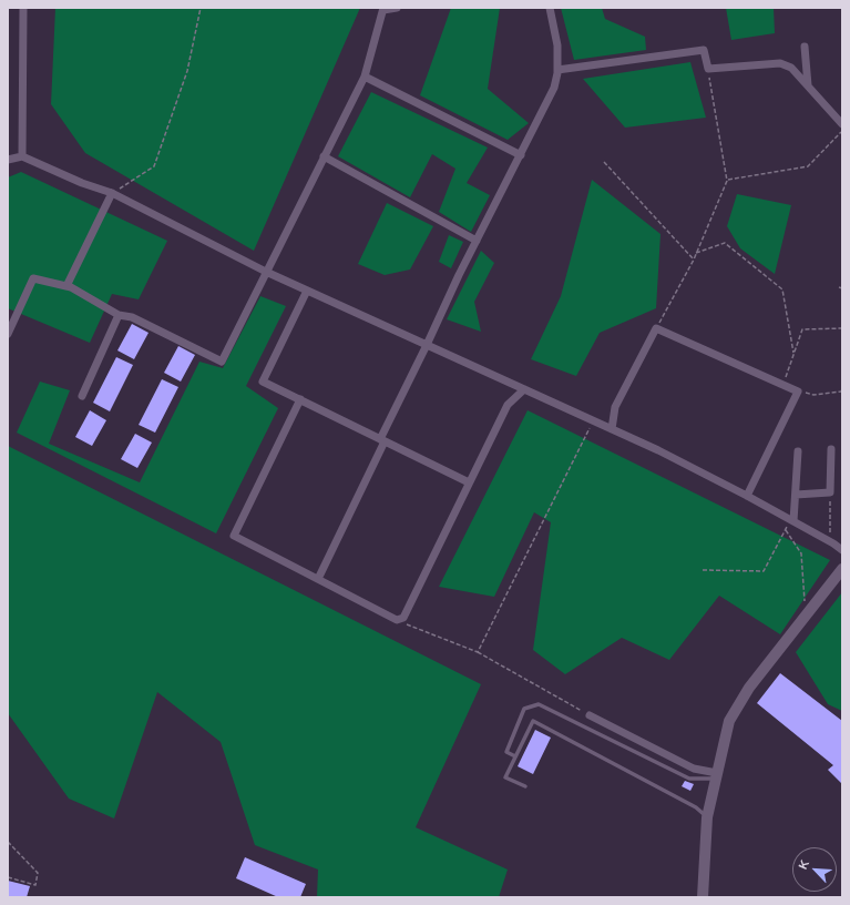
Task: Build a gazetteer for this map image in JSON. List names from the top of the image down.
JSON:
{
  "north": "top left"
}
